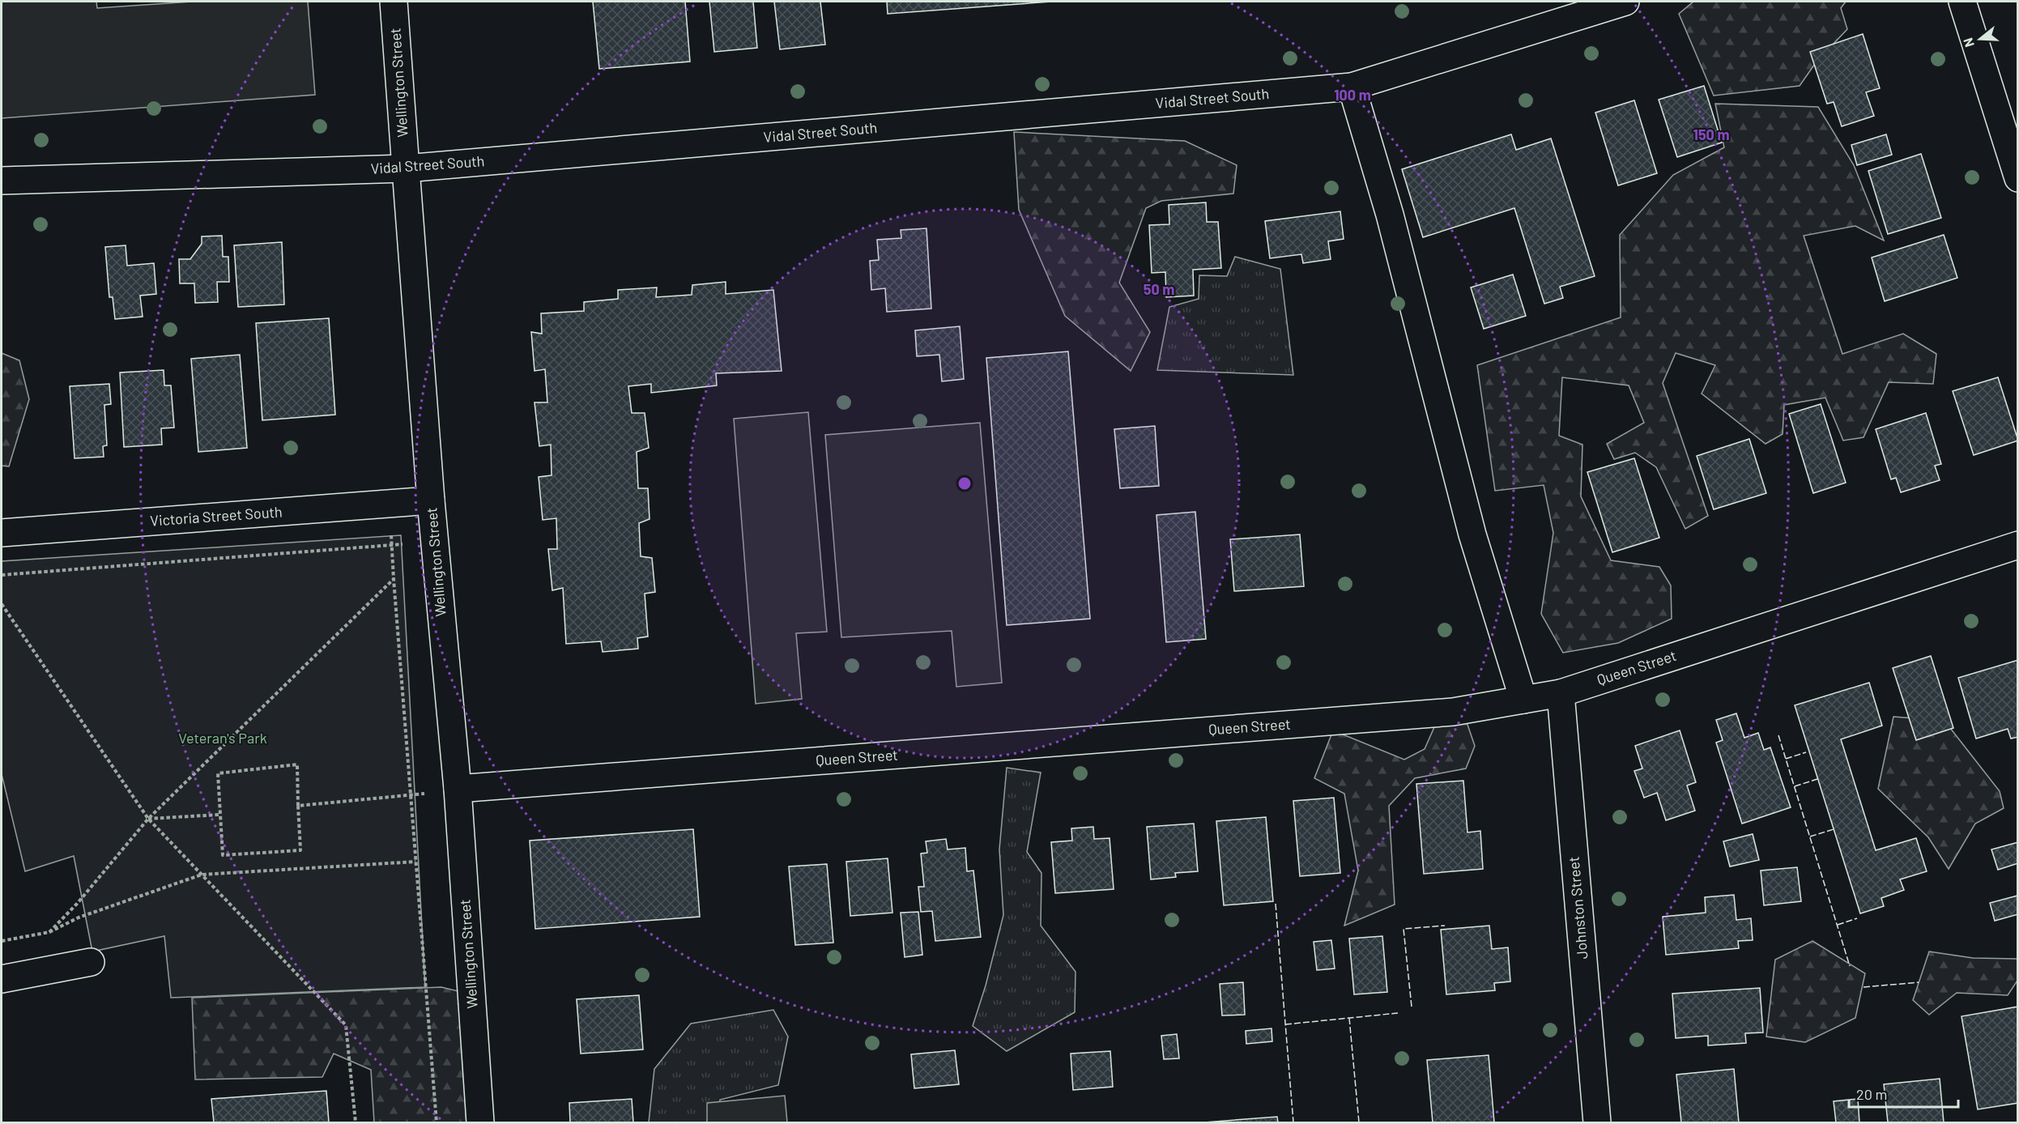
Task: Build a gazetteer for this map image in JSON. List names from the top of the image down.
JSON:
{
  "streets": {
    "street": [
      "Wellington Street",
      "Vidal Street South",
      "Victoria Street South",
      "Queen Street",
      "Johnston Street"
    ]
  },
  "crossings": [
    ["Wellington Street", "Vidal Street South"],
    ["Wellington Street", "Victoria Street South"],
    ["Wellington Street", "Queen Street"],
    ["Queen Street", "Johnston Street"]
  ],
  "parks": ["Veteran's Park"],
  "scale_bar": "20 m",
  "north": "left",
  "rings": ["100 m", "150 m", "50 m"]
}
